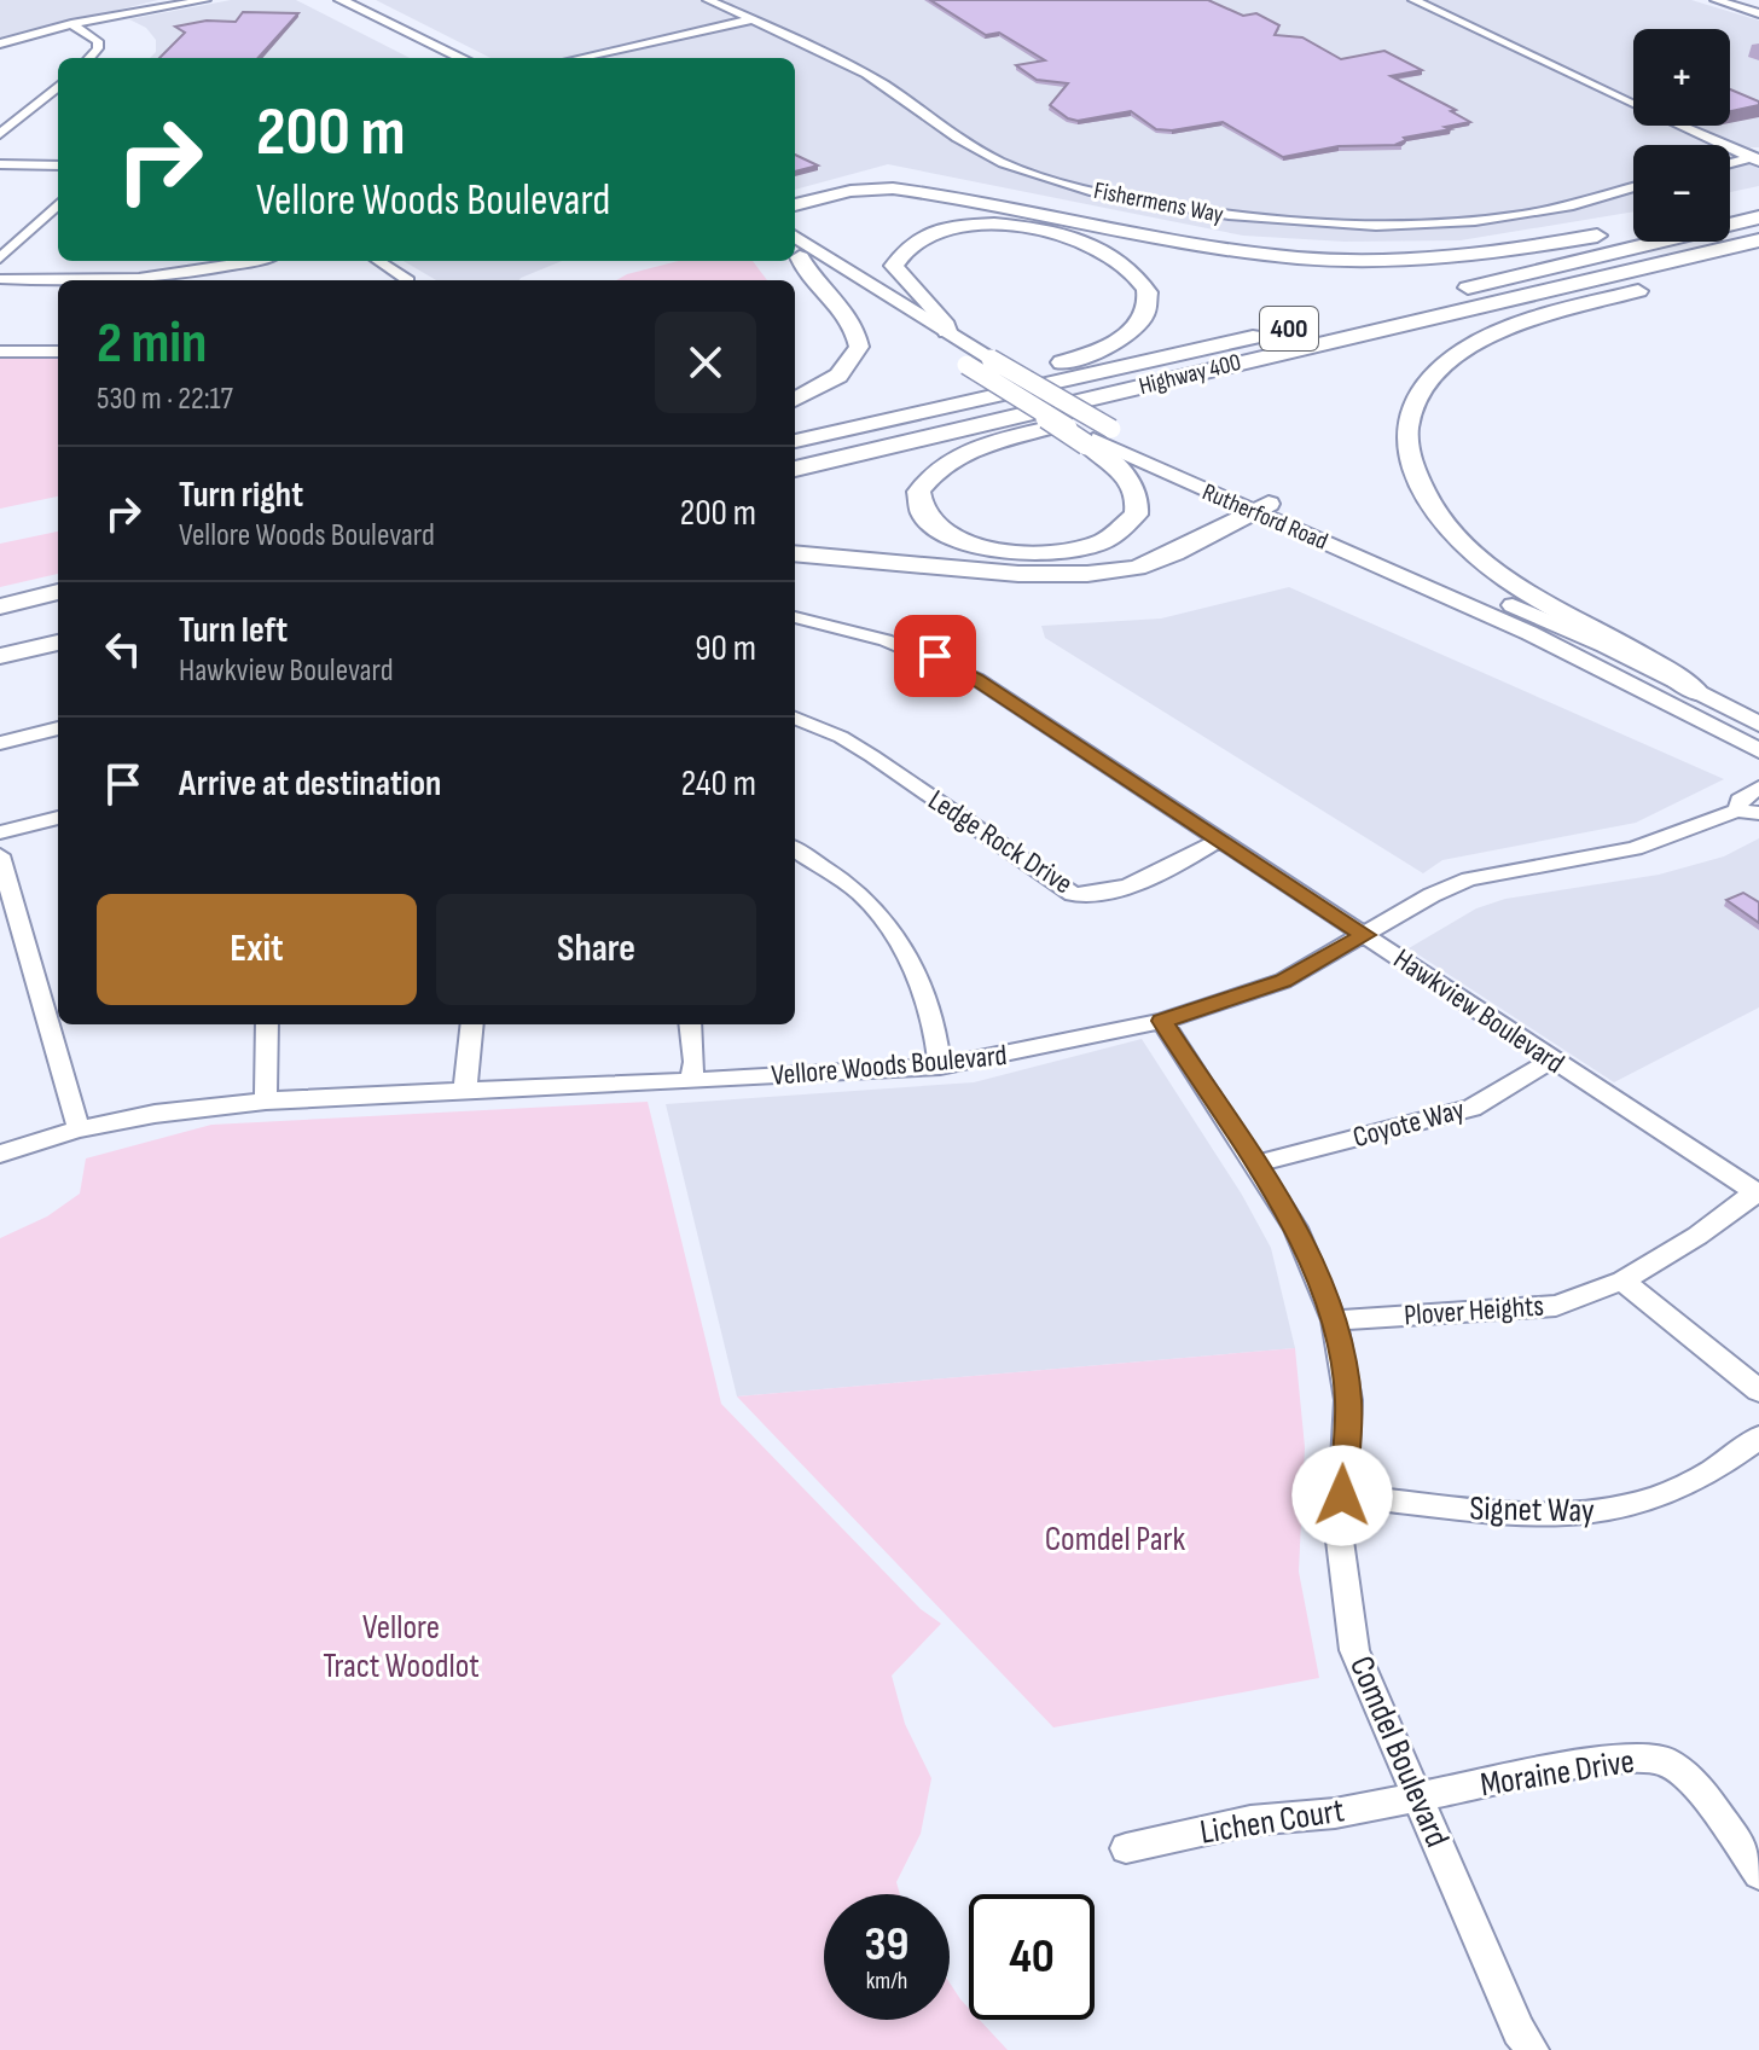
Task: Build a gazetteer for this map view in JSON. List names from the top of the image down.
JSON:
{
  "streets": {
    "highway": ["400", "Highway 400"],
    "main road": ["Rutherford Road"],
    "street": [
      "Fishermens Way",
      "Ledge Rock Drive",
      "Hawkview Boulevard",
      "Vellore Woods Boulevard",
      "Coyote Way",
      "Plover Heights",
      "Signet Way",
      "Comdel Boulevard",
      "Moraine Drive",
      "Lichen Court"
    ]
  },
  "crossings": [
    ["Ledge Rock Drive", "Hawkview Boulevard"],
    ["Hawkview Boulevard", "Vellore Woods Boulevard"],
    ["Hawkview Boulevard", "Coyote Way"],
    ["Hawkview Boulevard", "Plover Heights"],
    ["Vellore Woods Boulevard", "Comdel Boulevard"],
    ["Coyote Way", "Comdel Boulevard"],
    ["Plover Heights", "Comdel Boulevard"],
    ["Signet Way", "Comdel Boulevard"],
    ["Comdel Boulevard", "Moraine Drive"],
    ["Comdel Boulevard", "Lichen Court"],
    ["Moraine Drive", "Lichen Court"]
  ],
  "parks": ["Comdel Park", "Vellore Tract Woodlot"],
  "page": {
    "map_buttons": ["+", "−"],
    "turn": ["200 m", "Vellore Woods Boulevard"],
    "heading": ["2 min", "530 m · 22:17"],
    "list": [
      {
        "name": "Turn right",
        "note": "Vellore Woods Boulevard",
        "value": "200 m"
      },
      {
        "name": "Turn left",
        "note": "Hawkview Boulevard",
        "value": "90 m"
      },
      {
        "name": "Arrive at destination",
        "value": "240 m"
      }
    ],
    "buttons": ["Exit", "Share"],
    "speed": "39 km/h",
    "limit": "40"
  }
}
